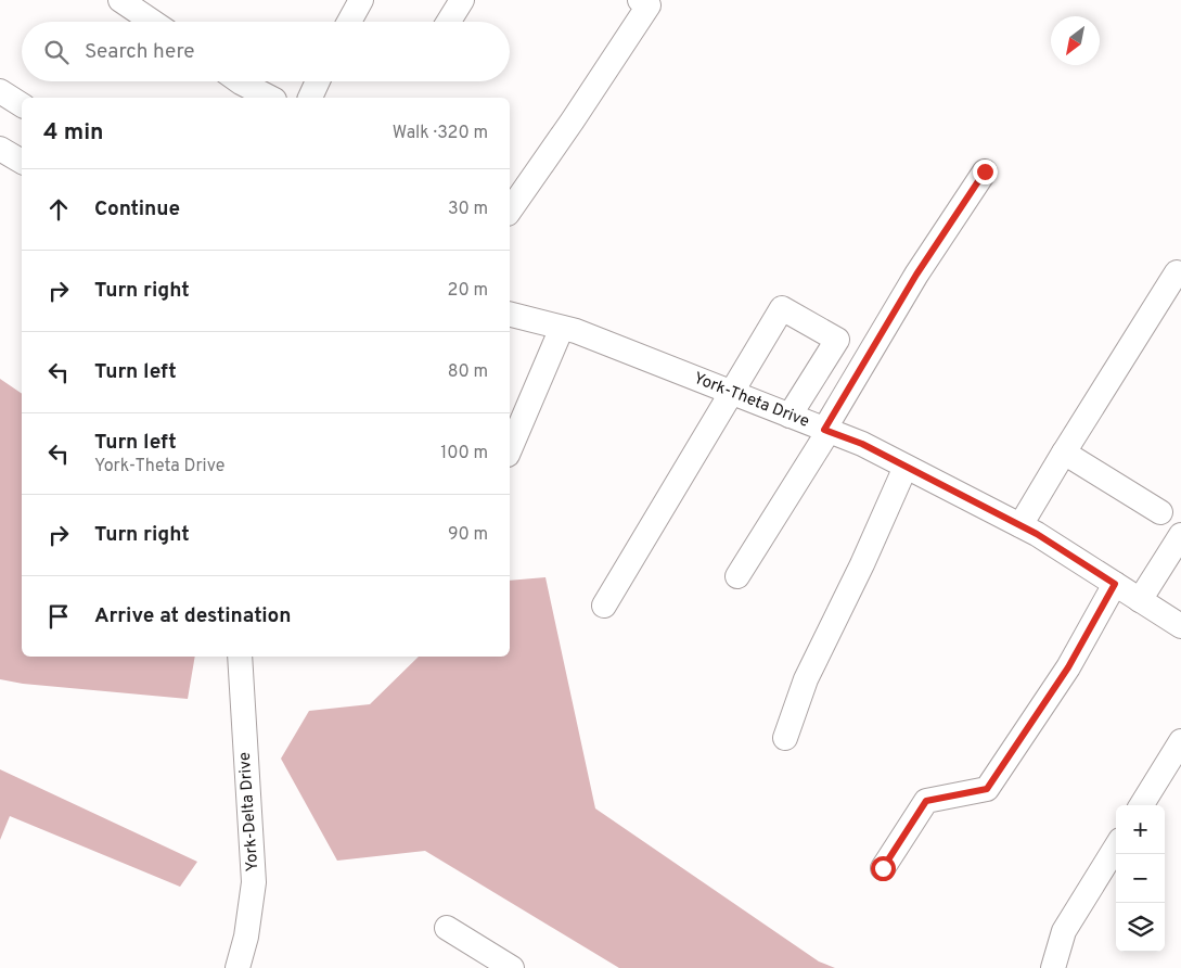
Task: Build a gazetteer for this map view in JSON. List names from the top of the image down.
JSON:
{
  "streets": {
    "street": ["York-Theta Drive", "York-Delta Drive"]
  },
  "north": "bottom left",
  "page": {
    "search": "Search here",
    "heading": ["4 min", "Walk · 320 m"],
    "list": [
      ["Continue", "30 m"],
      ["Turn right", "20 m"],
      ["Turn left", "80 m"],
      ["Turn left", "York-Theta Drive", "100 m"],
      ["Turn right", "90 m"],
      "Arrive at destination"
    ],
    "map_buttons": ["+", "−"]
  }
}
